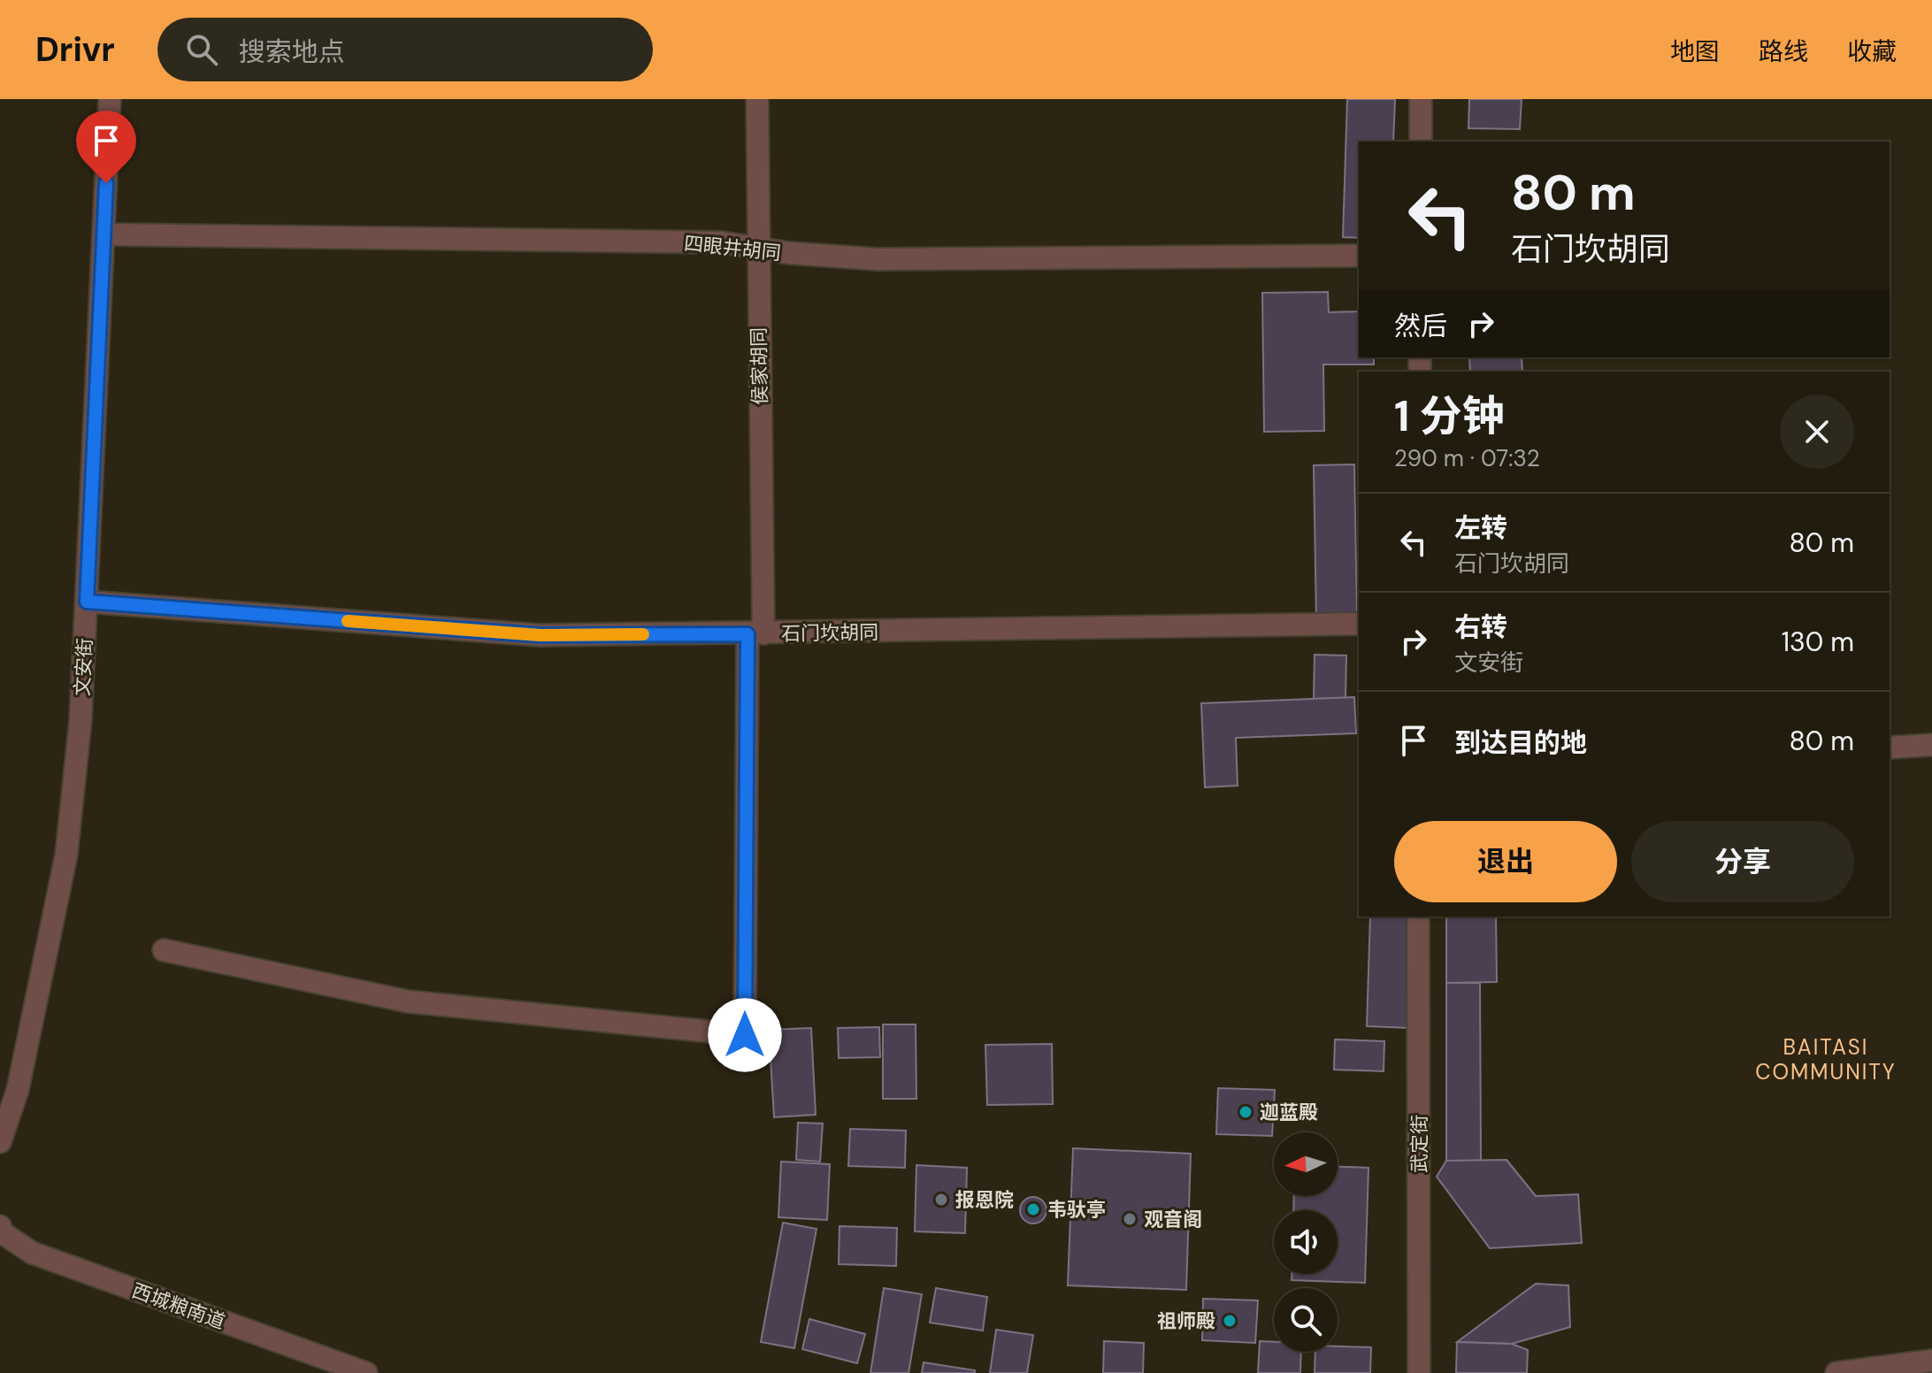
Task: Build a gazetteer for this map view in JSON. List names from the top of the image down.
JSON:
{
  "streets": {
    "street": [
      "四眼井胡同",
      "侯家胡同",
      "石门坎胡同",
      "文安街",
      "武定街",
      "西城粮南道"
    ]
  },
  "crossings": [
    ["四眼井胡同", "侯家胡同"],
    ["四眼井胡同", "文安街"],
    ["侯家胡同", "石门坎胡同"],
    ["石门坎胡同", "文安街"]
  ],
  "districts": ["BAITASI COMMUNITY"],
  "places": [
    "迦蓝殿",
    "报恩院",
    "韦驮亭",
    "观音阁",
    "祖师殿"
  ],
  "north": "left",
  "page": {
    "header": "Drivr",
    "search": "搜索地点",
    "nav": ["地图", "路线", "收藏"],
    "turn": ["80 m", "石门坎胡同"],
    "then": "然后",
    "heading": ["1 分钟", "290 m · 07:32"],
    "list": [
      {
        "name": "左转",
        "note": "石门坎胡同",
        "value": "80 m"
      },
      {
        "name": "右转",
        "note": "文安街",
        "value": "130 m"
      },
      {
        "name": "到达目的地",
        "value": "80 m"
      }
    ],
    "buttons": ["退出", "分享"]
  }
}
